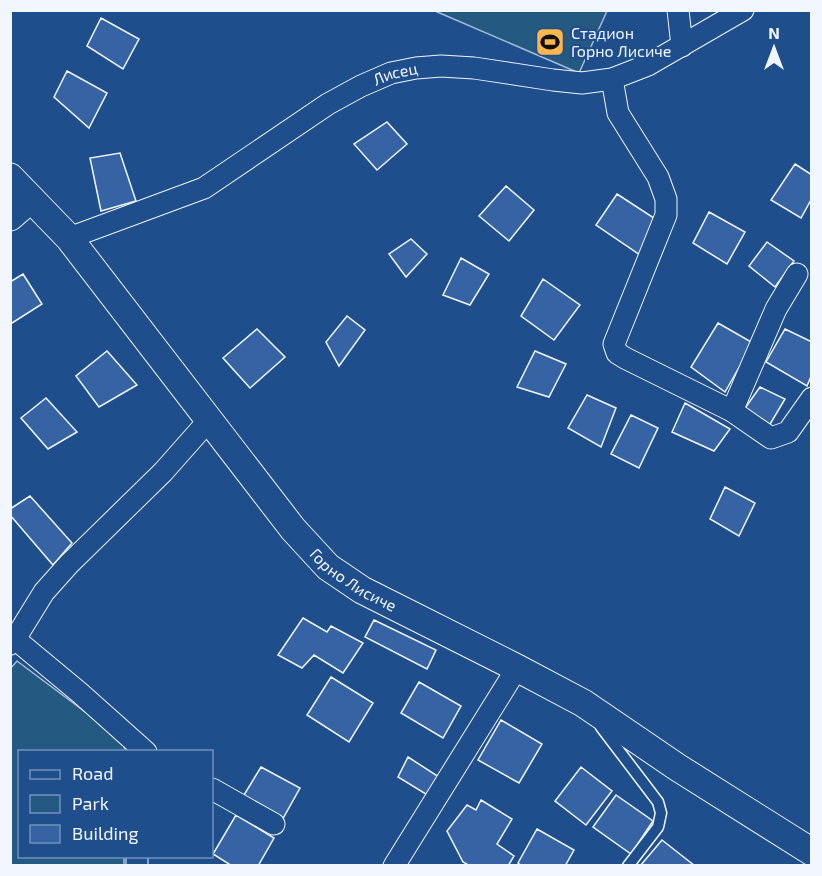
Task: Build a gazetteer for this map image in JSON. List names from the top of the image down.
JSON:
{
  "streets": {
    "street": ["Лисец", "Горно Лисиче"]
  },
  "crossings": [
    ["Лисец", "Горно Лисиче"]
  ],
  "places": {
    "sports": ["Стадион Горно Лисиче"]
  },
  "legend": ["Road", "Park", "Building"],
  "north": "top"
}
